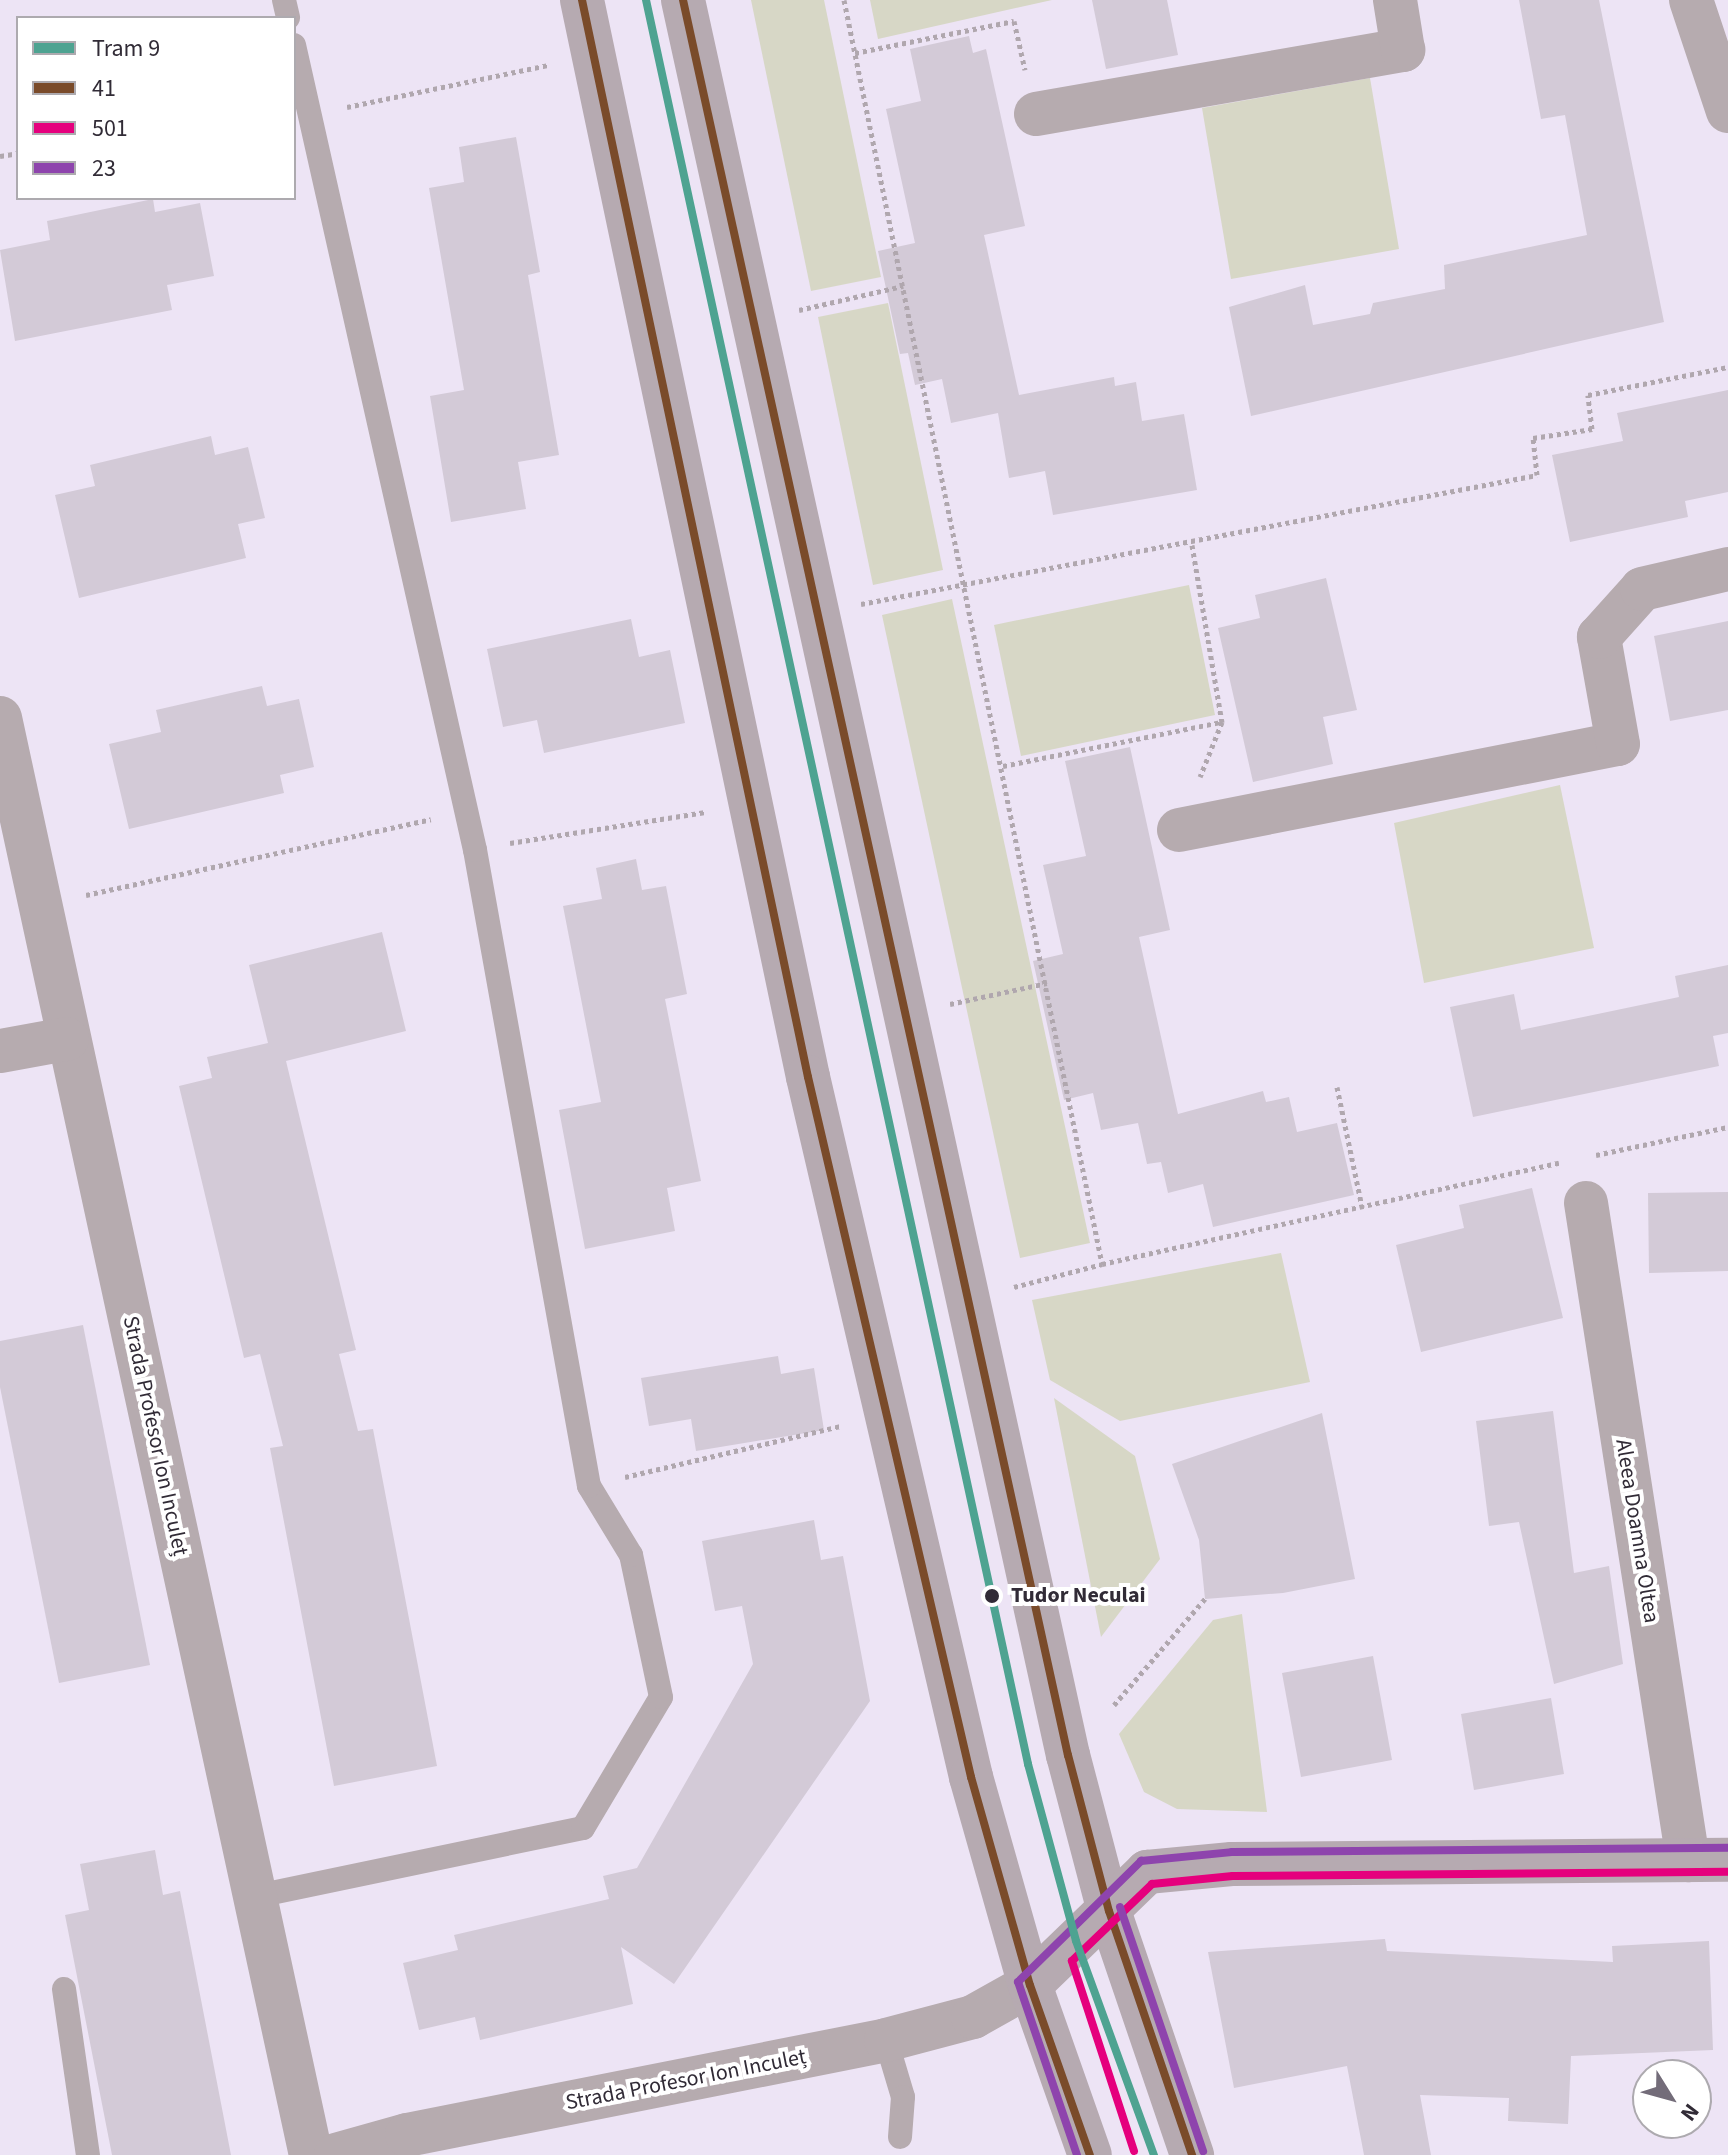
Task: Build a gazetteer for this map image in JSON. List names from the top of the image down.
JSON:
{
  "streets": {
    "street": ["Strada Profesor Ion Inculeț", "Aleea Doamna Oltea"]
  },
  "places": ["Tudor Neculai"],
  "lines": [
    "tram line 9",
    "transit line 41",
    "transit line 23",
    "transit line 501"
  ],
  "legend": [
    "Tram 9",
    "41",
    "501",
    "23"
  ],
  "north": "bottom right"
}
